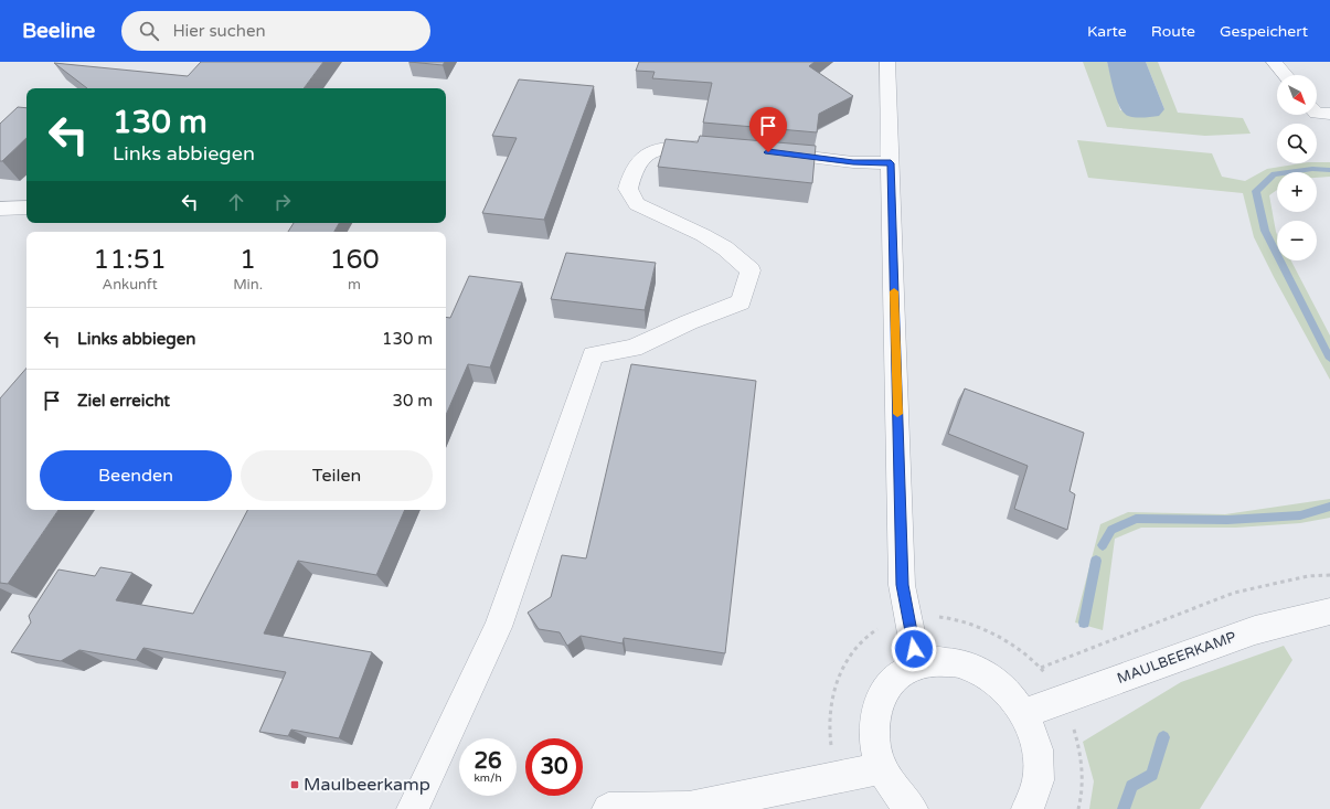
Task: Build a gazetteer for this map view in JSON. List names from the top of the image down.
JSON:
{
  "streets": {
    "street": ["MAULBEERKAMP"]
  },
  "places": {
    "transit": ["Maulbeerkamp"]
  },
  "north": "bottom right",
  "page": {
    "header": "Beeline",
    "search": "Hier suchen",
    "nav": ["Karte", "Route", "Gespeichert"],
    "map_buttons": ["+", "−"],
    "turn": ["130 m", "Links abbiegen"],
    "eta": [
      "11:51",
      "Ankunft",
      "1",
      "Min.",
      "160",
      "m"
    ],
    "list": [
      {
        "name": "Links abbiegen",
        "value": "130 m"
      },
      {
        "name": "Ziel erreicht",
        "value": "30 m"
      }
    ],
    "buttons": ["Beenden", "Teilen"],
    "speed": "26 km/h",
    "limit": "30"
  }
}
